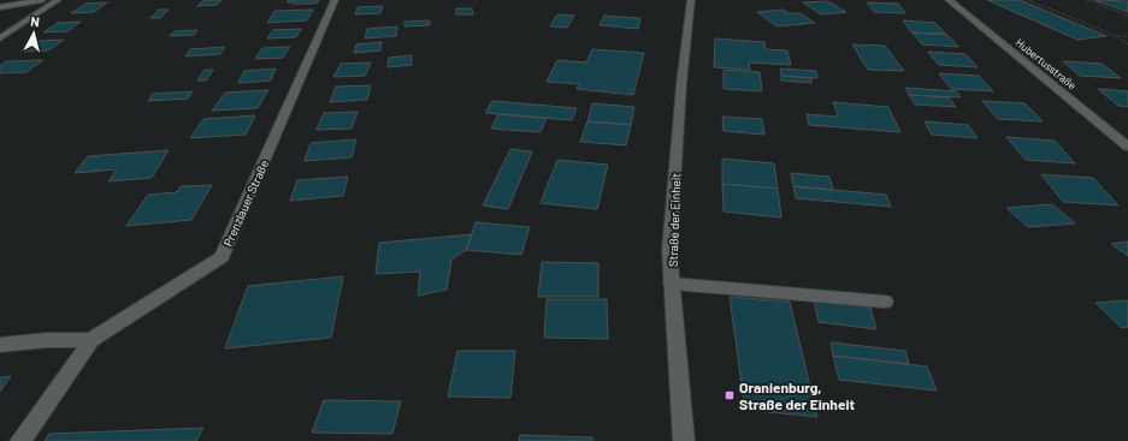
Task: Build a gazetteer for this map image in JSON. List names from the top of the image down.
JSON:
{
  "streets": {
    "street": ["Hubertusstraße", "Prenzlauer Straße", "Straße der Einheit"]
  },
  "places": {
    "transit": ["Oranienburg, Straße der Einheit"]
  },
  "north": "top"
}
